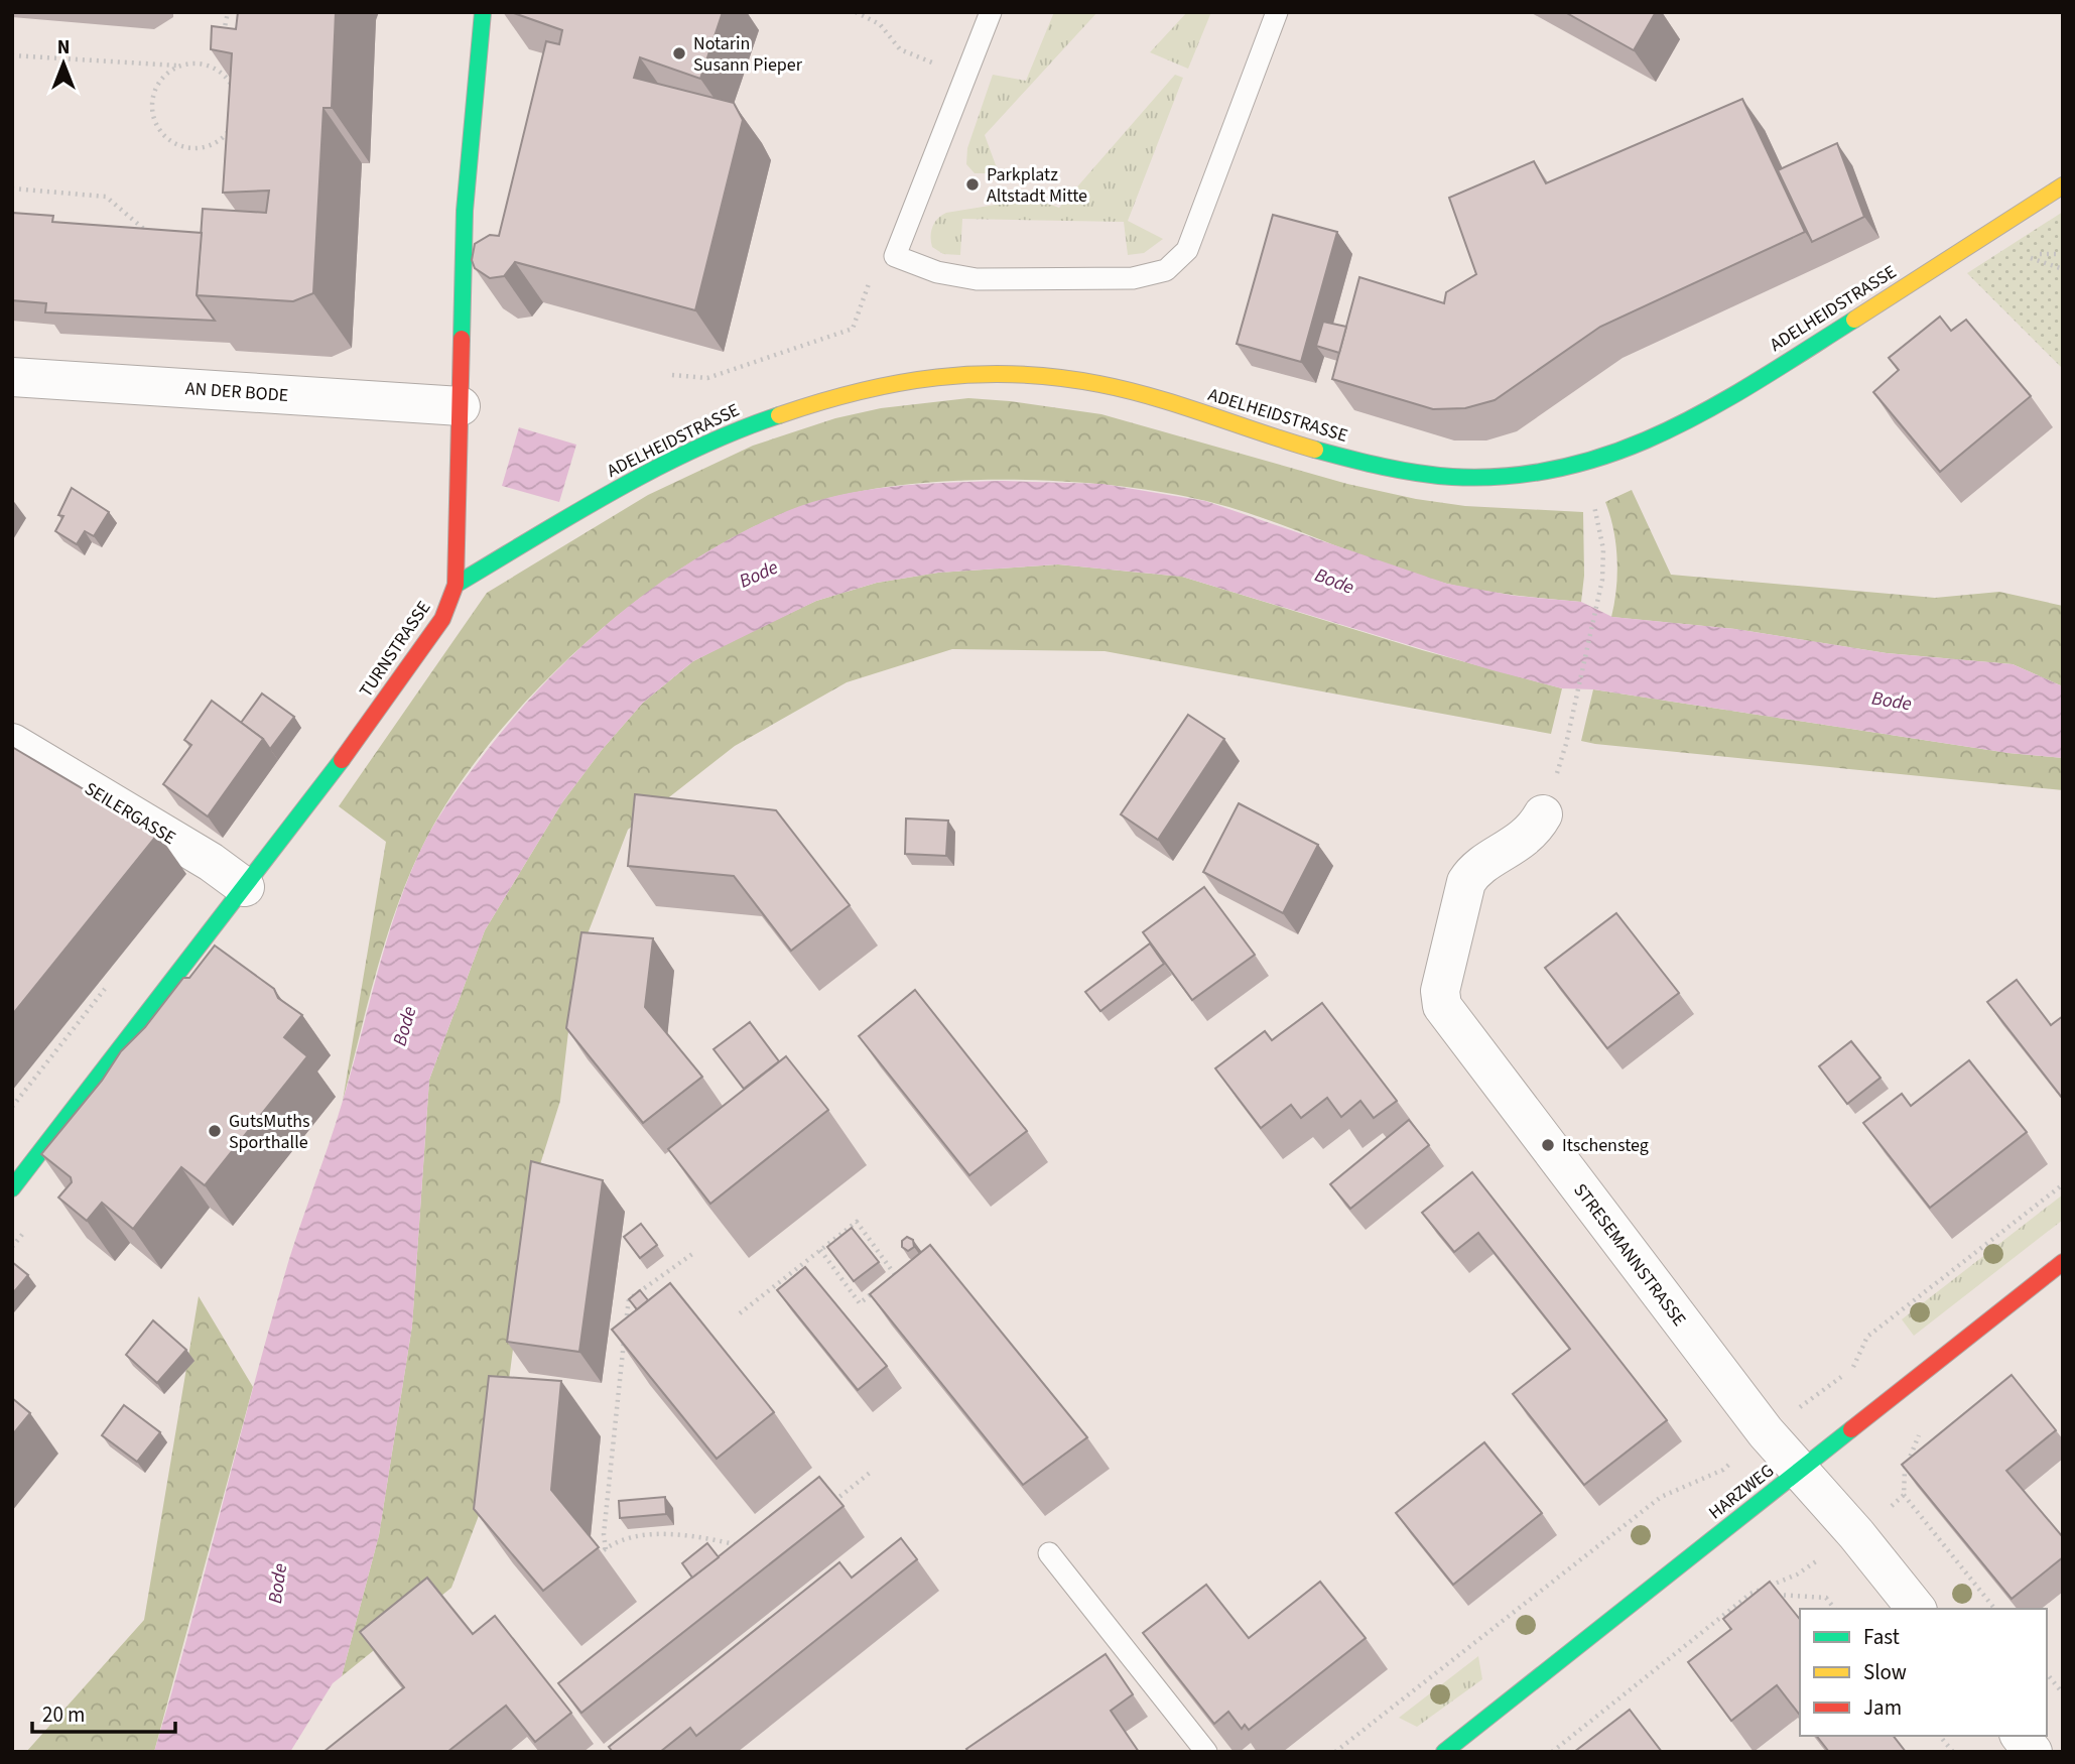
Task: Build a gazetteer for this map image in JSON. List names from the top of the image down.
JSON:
{
  "streets": {
    "street": [
      "ADELHEIDSTRASSE",
      "AN DER BODE",
      "TURNSTRASSE",
      "SEILERGASSE",
      "STRESEMANNSTRASSE",
      "HARZWEG"
    ]
  },
  "crossings": [
    ["ADELHEIDSTRASSE", "TURNSTRASSE"],
    ["AN DER BODE", "TURNSTRASSE"],
    ["TURNSTRASSE", "SEILERGASSE"],
    ["STRESEMANNSTRASSE", "HARZWEG"]
  ],
  "water": ["Bode"],
  "places": [
    "Notarin Susann Pieper",
    "Parkplatz Altstadt Mitte",
    "GutsMuths Sporthalle",
    "Itschensteg"
  ],
  "legend": ["Fast", "Slow", "Jam"],
  "scale_bar": "20 m",
  "north": "top"
}
